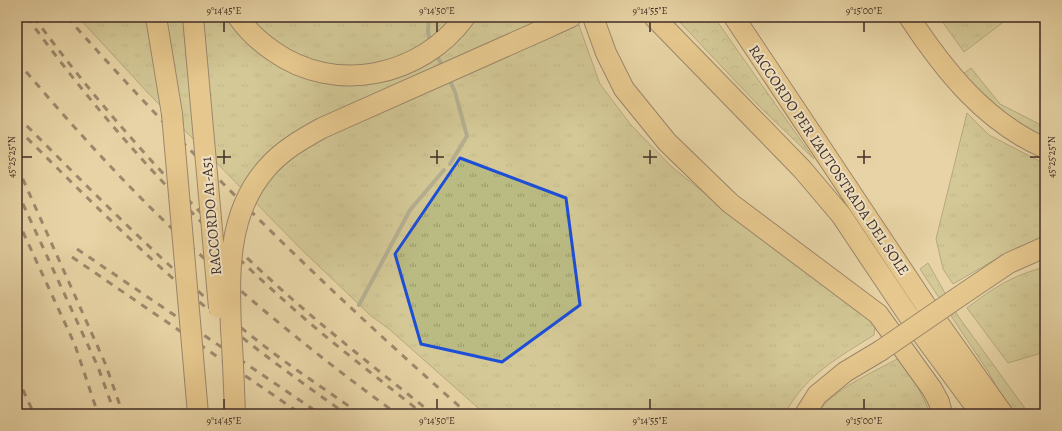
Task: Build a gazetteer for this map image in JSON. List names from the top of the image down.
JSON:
{
  "streets": {
    "highway": ["RACCORDO PER L'AUTOSTRADA DEL SOLE", "RACCORDO A1-A51"]
  },
  "coordinates": [
    "9°14'45\"E",
    "9°14'50\"E",
    "9°14'55\"E",
    "9°15'00\"E",
    "45°25'25\"N"
  ]
}
